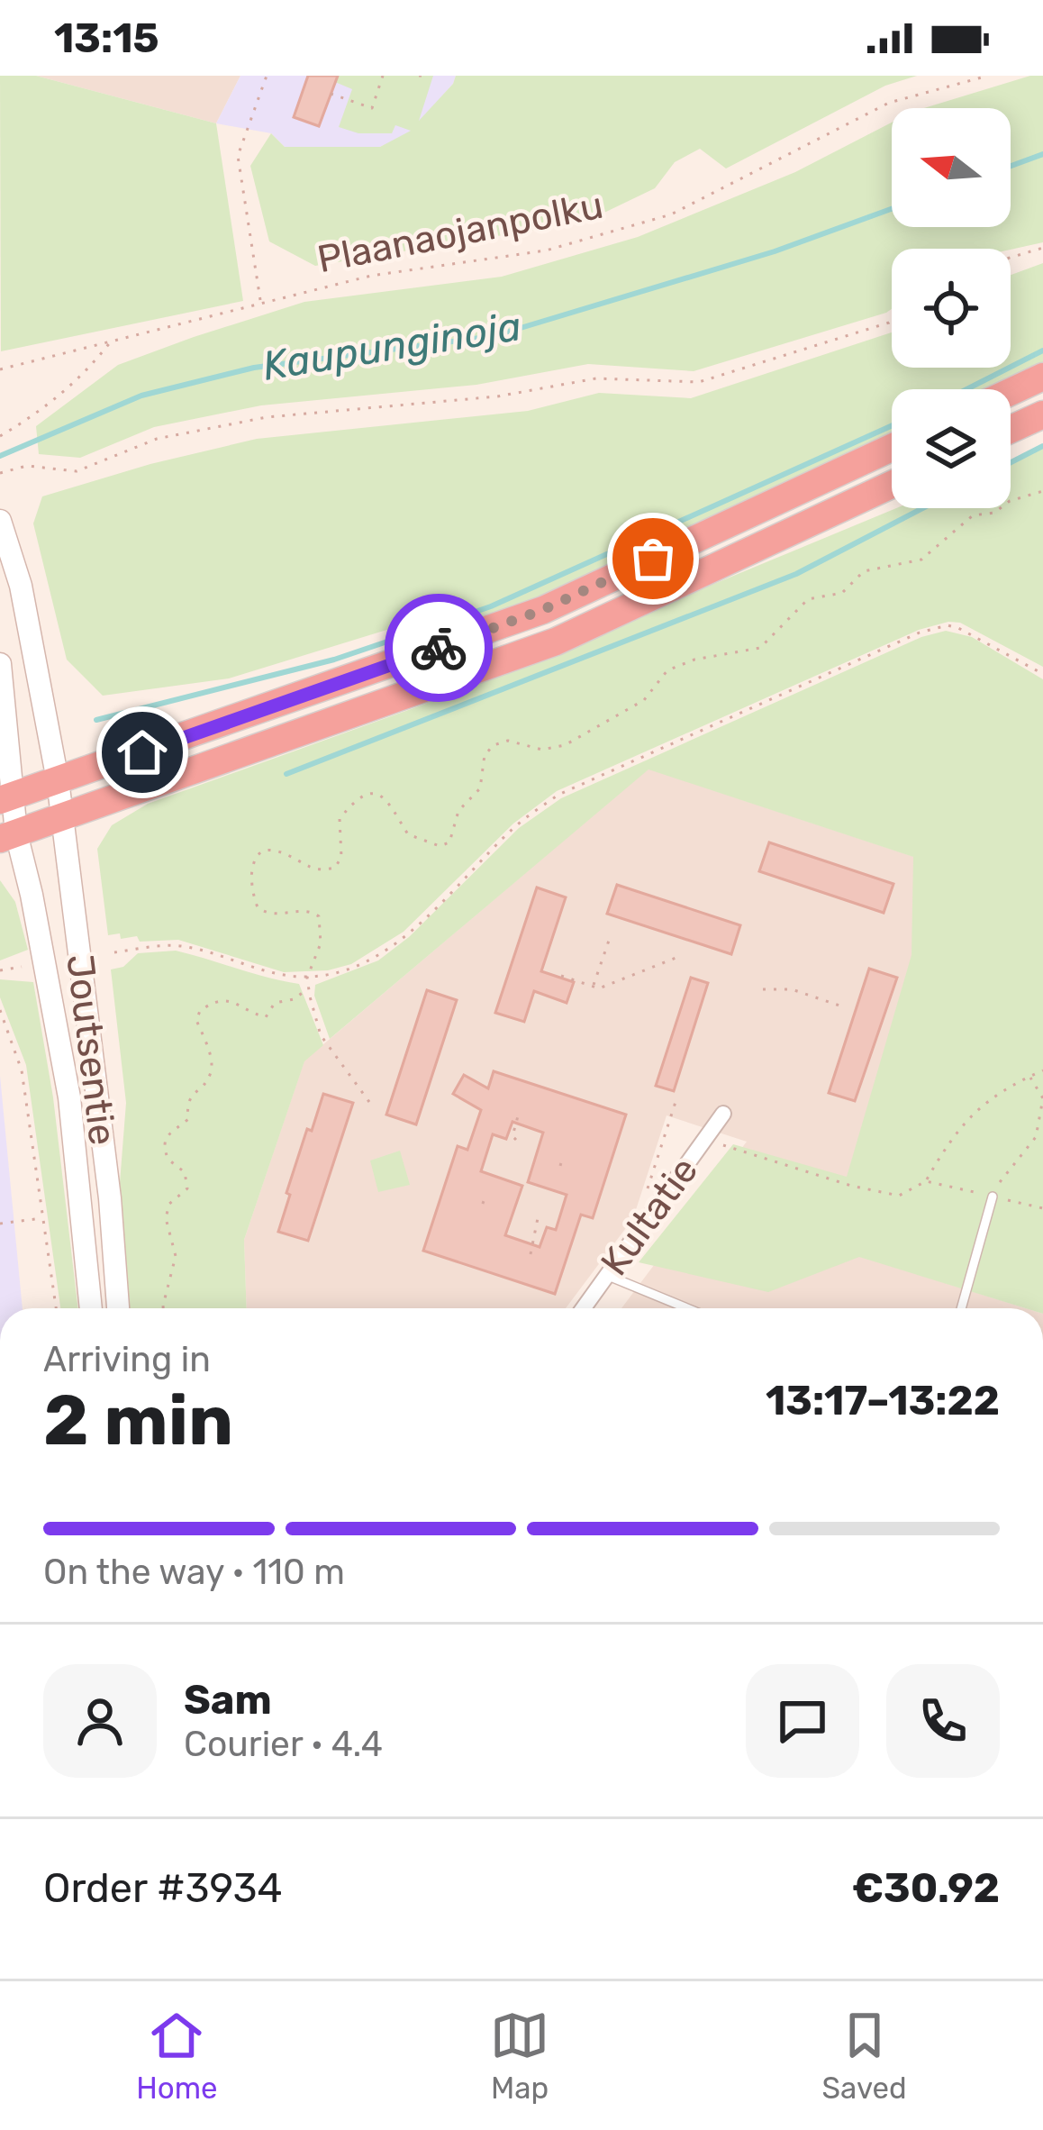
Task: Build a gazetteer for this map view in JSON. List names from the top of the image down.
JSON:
{
  "streets": {
    "main road": ["Joutsentie"],
    "street": ["Kultatie"],
    "path": ["Plaanaojanpolku"]
  },
  "water": ["Kaupunginoja"],
  "north": "left",
  "page": {
    "status": "13:15",
    "heading": ["2 min", "Arriving in", "13:17–13:22"],
    "panel": [
      "Sam",
      "Courier · 4.4",
      "Order #3934",
      "€30.92"
    ],
    "bar": "On the way · 110 m",
    "tabs": ["Home", "Map", "Saved"]
  }
}
